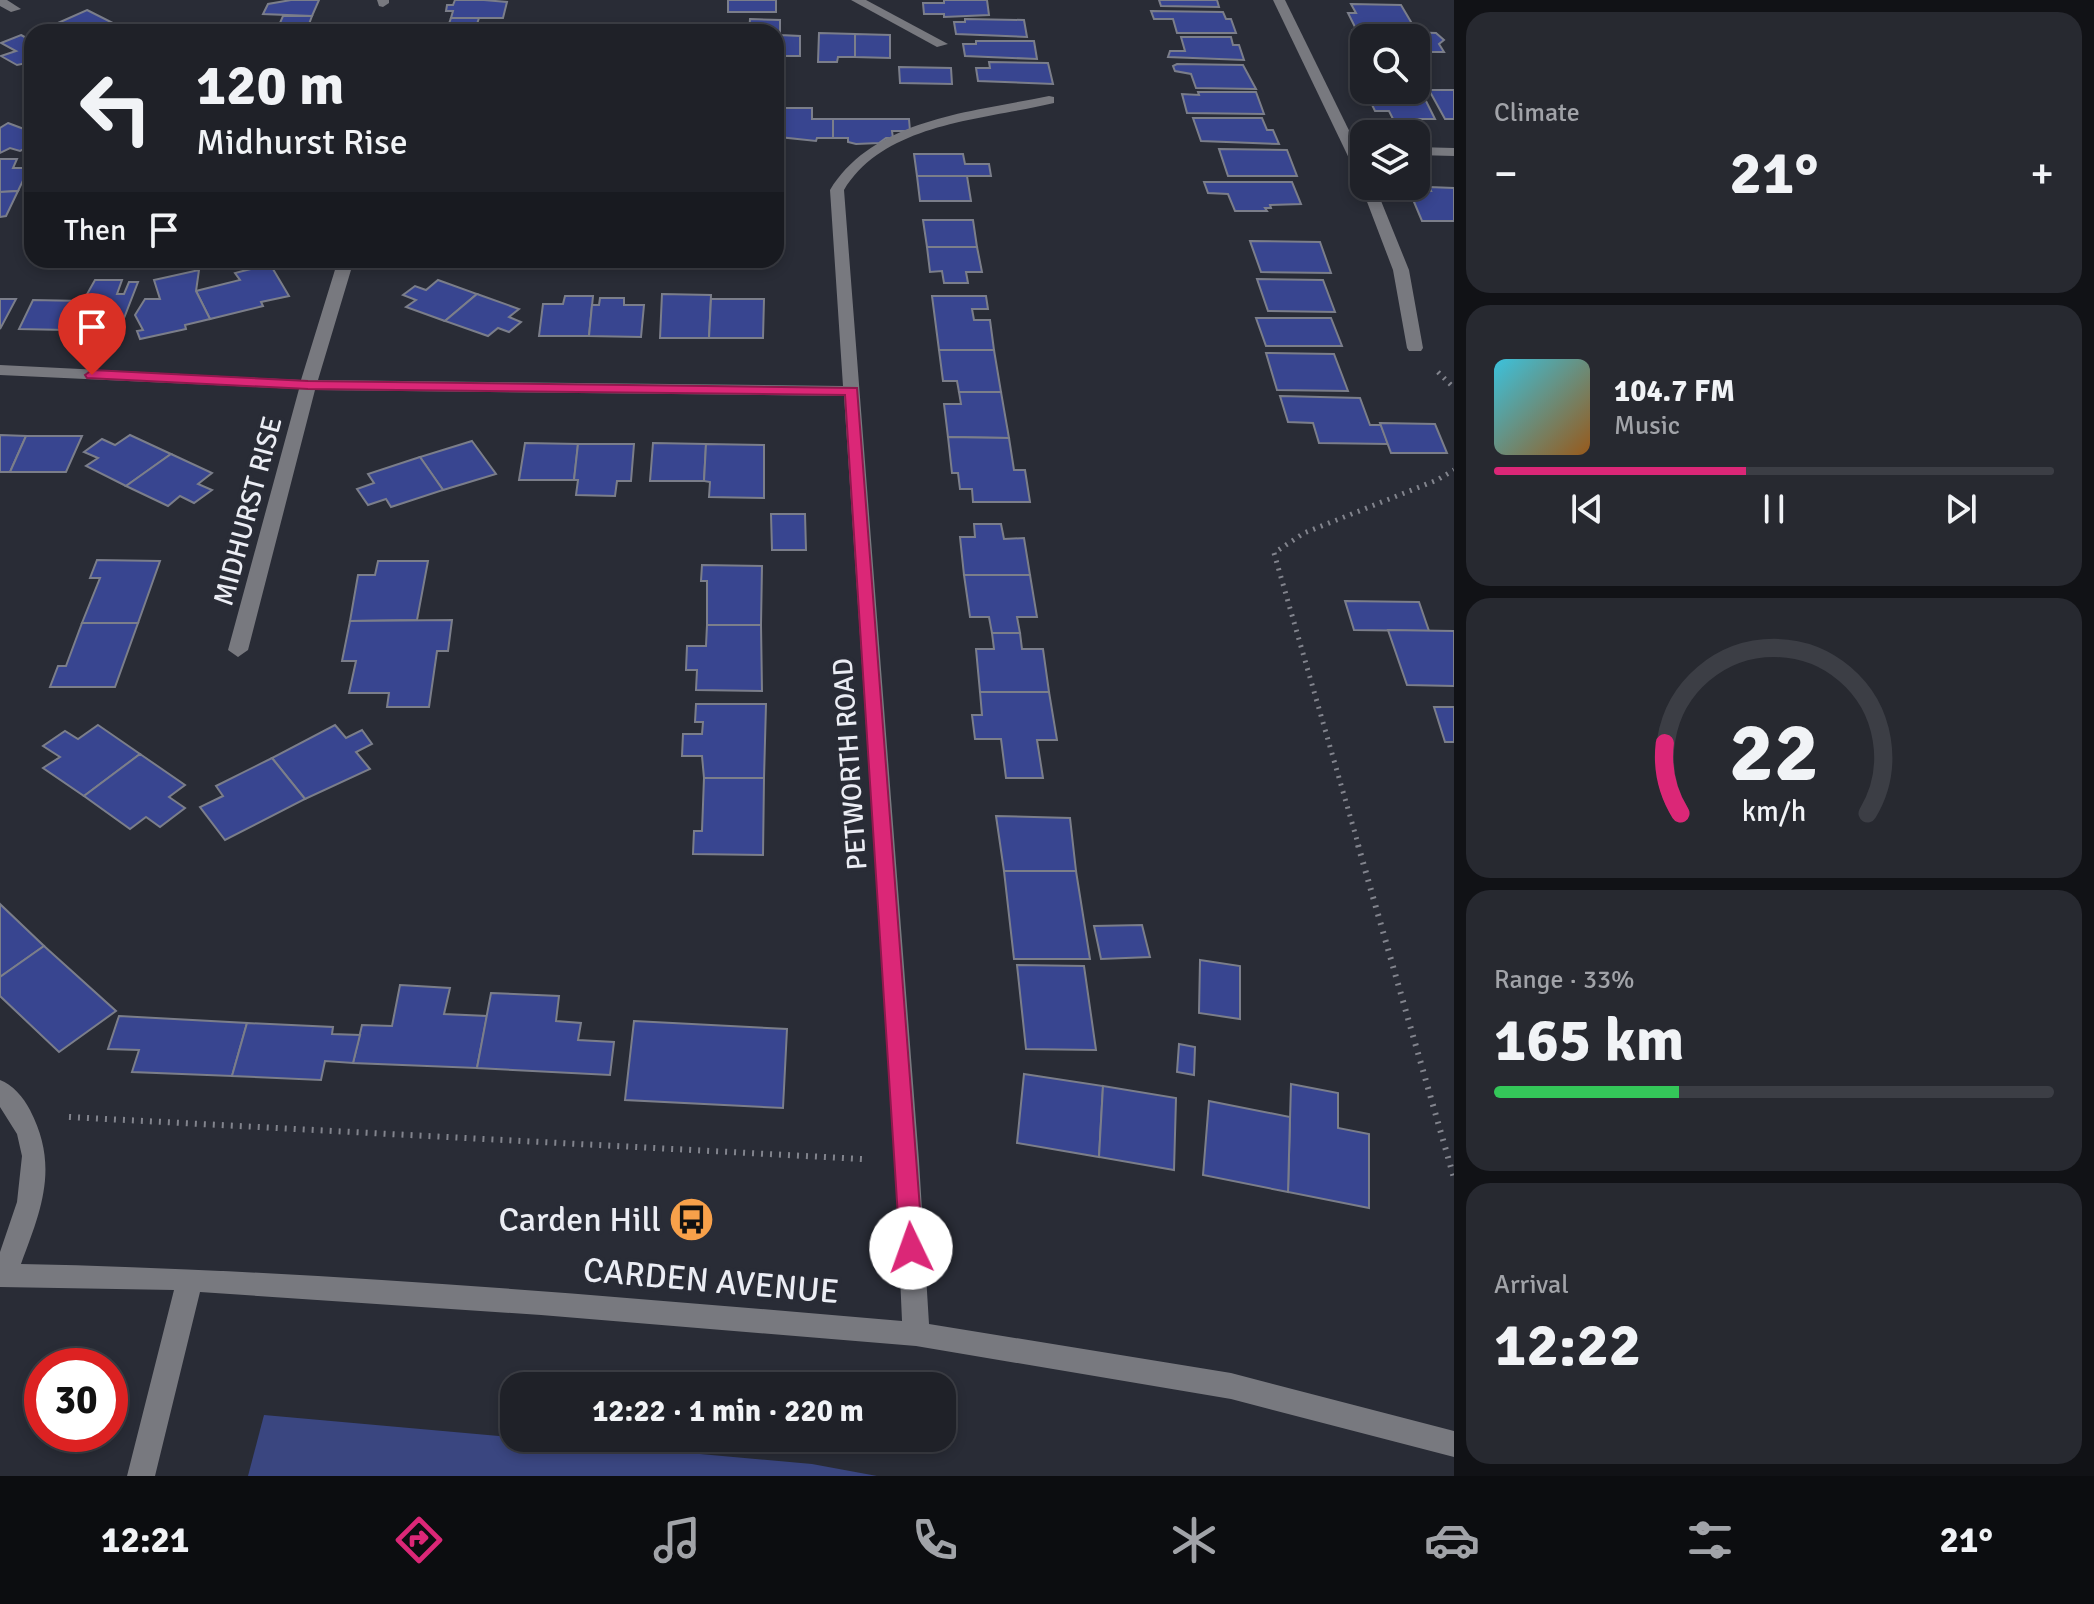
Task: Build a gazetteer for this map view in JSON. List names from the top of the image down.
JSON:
{
  "streets": {
    "street": ["MIDHURST RISE", "PETWORTH ROAD", "CARDEN AVENUE"]
  },
  "crossings": [
    ["MIDHURST RISE", "PETWORTH ROAD"],
    ["PETWORTH ROAD", "CARDEN AVENUE"]
  ],
  "places": {
    "bus stop": ["Carden Hill"]
  },
  "page": {
    "tile": [
      "Climate",
      ["Range · 33%", "165 km"],
      ["Arrival", "12:22"]
    ],
    "turn": ["120 m", "Midhurst Rise"],
    "heat": ["−", "21°", "+"],
    "then": "Then",
    "song": ["104.7 FM", "Music"],
    "limit": "30",
    "trip": "12:22 · 1 min · 220 m",
    "tabs": ["12:21", "21°"],
    "gauge": ["22", "km/h"]
  }
}
